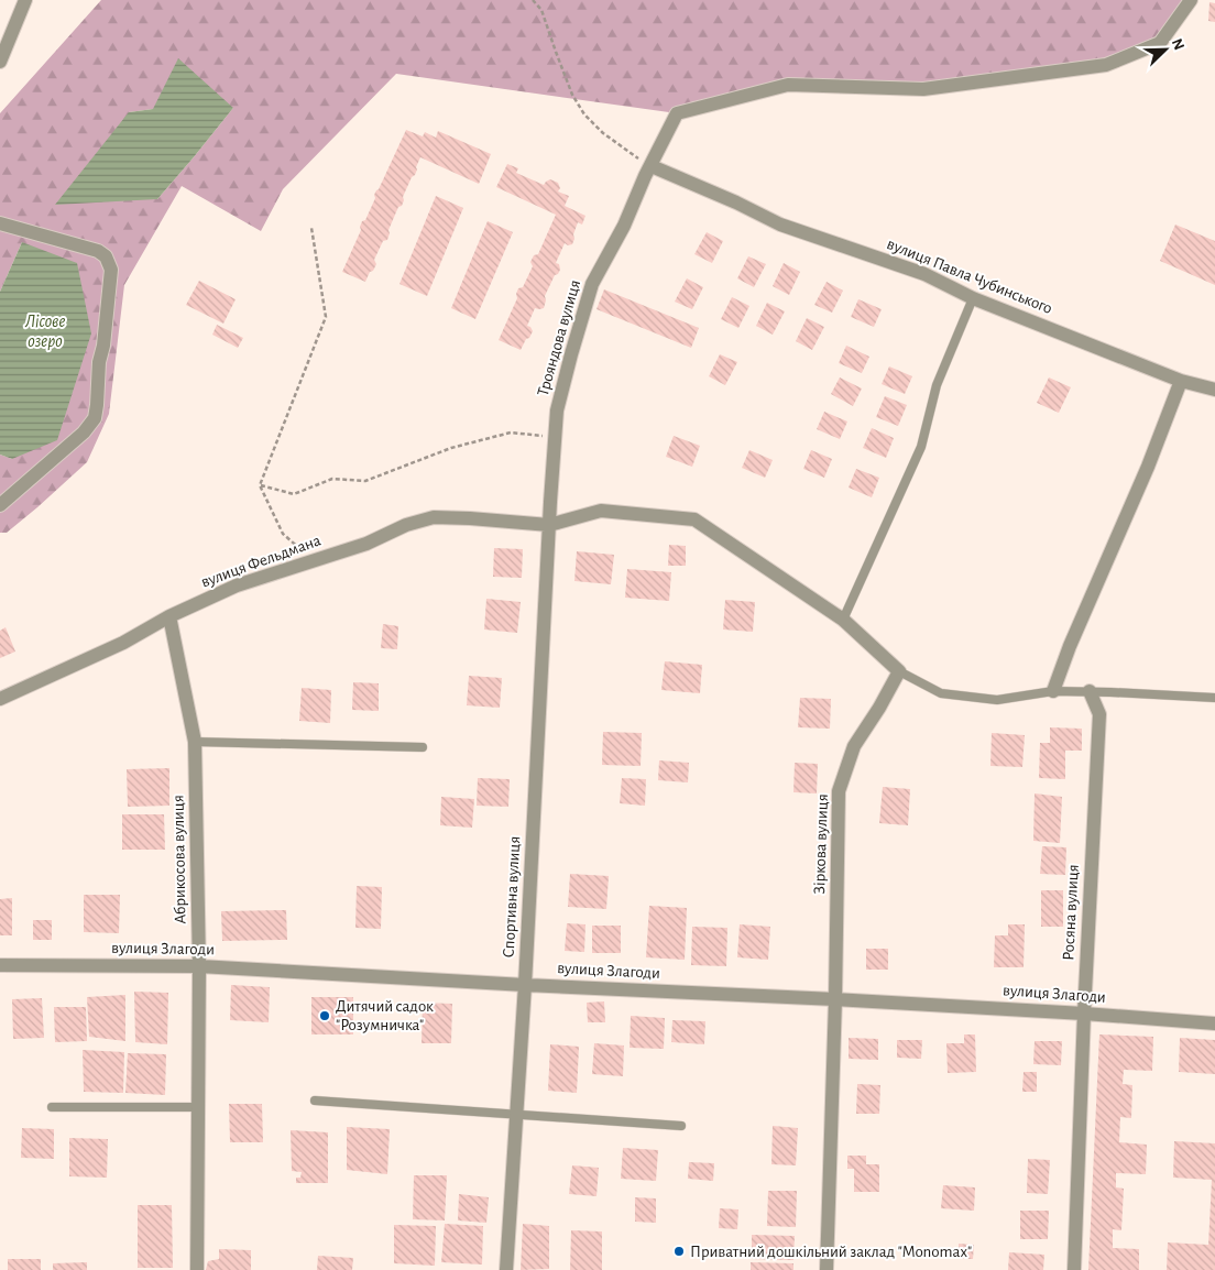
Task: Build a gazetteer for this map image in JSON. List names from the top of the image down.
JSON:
{
  "streets": {
    "street": [
      "вулиця Павла Чубинського",
      "Трояндова вулиця",
      "вулиця Фельдмана",
      "Зіркова вулиця",
      "Абрикосова вулиця",
      "Спортивна вулиця",
      "Росяна вулиця",
      "вулиця Злагоди"
    ]
  },
  "crossings": [
    ["вулиця Павла Чубинського", "Трояндова вулиця"],
    ["Трояндова вулиця", "вулиця Фельдмана"],
    ["Трояндова вулиця", "Спортивна вулиця"],
    ["вулиця Фельдмана", "Абрикосова вулиця"],
    ["вулиця Фельдмана", "Спортивна вулиця"],
    ["Зіркова вулиця", "вулиця Злагоди"],
    ["Абрикосова вулиця", "вулиця Злагоди"],
    ["Спортивна вулиця", "вулиця Злагоди"],
    ["Росяна вулиця", "вулиця Злагоди"]
  ],
  "water": ["Лісове озеро"],
  "places": ["Дитячий садок \"Розумничка\"", "Приватний дошкільний заклад \"Monomax\""],
  "north": "top right"
}
